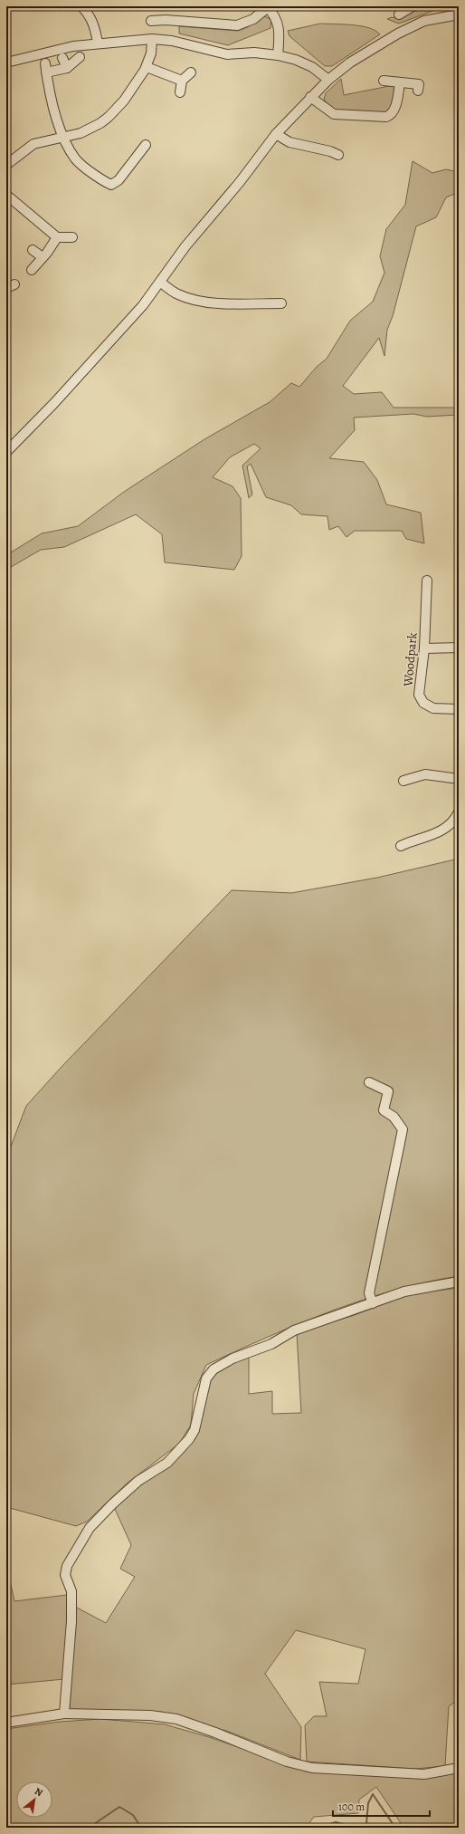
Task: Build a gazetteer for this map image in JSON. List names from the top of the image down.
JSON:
{
  "streets": {
    "street": ["Woodpark"]
  },
  "scale_bar": "100 m",
  "north": "top right"
}
